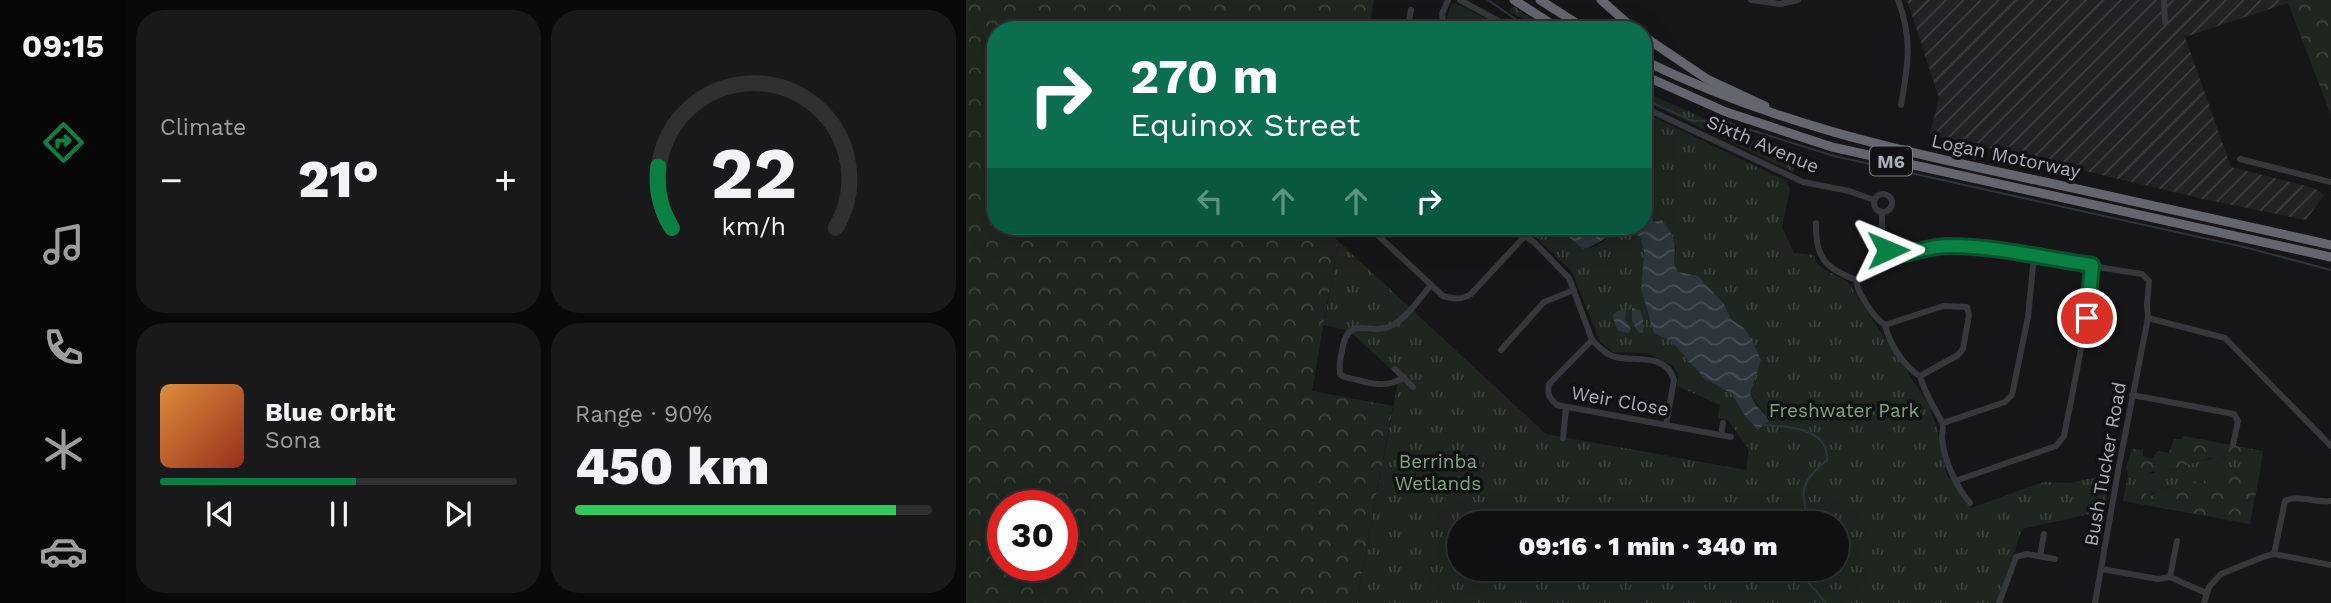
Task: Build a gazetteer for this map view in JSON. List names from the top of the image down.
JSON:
{
  "streets": {
    "highway": ["Logan Motorway", "M6"],
    "street": ["Sixth Avenue", "Weir Close", "Bush Tucker Road"]
  },
  "parks": ["Freshwater Park", "Berrinba Wetlands"],
  "page": {
    "tabs": "09:15",
    "tile": [
      "Climate",
      ["Range · 90%", "450 km"]
    ],
    "turn": ["270 m", "Equinox Street"],
    "heat": ["−", "21°", "+"],
    "song": ["Blue Orbit", "Sona"],
    "limit": "30",
    "trip": "09:16 · 1 min · 340 m",
    "gauge": ["22", "km/h"]
  }
}
